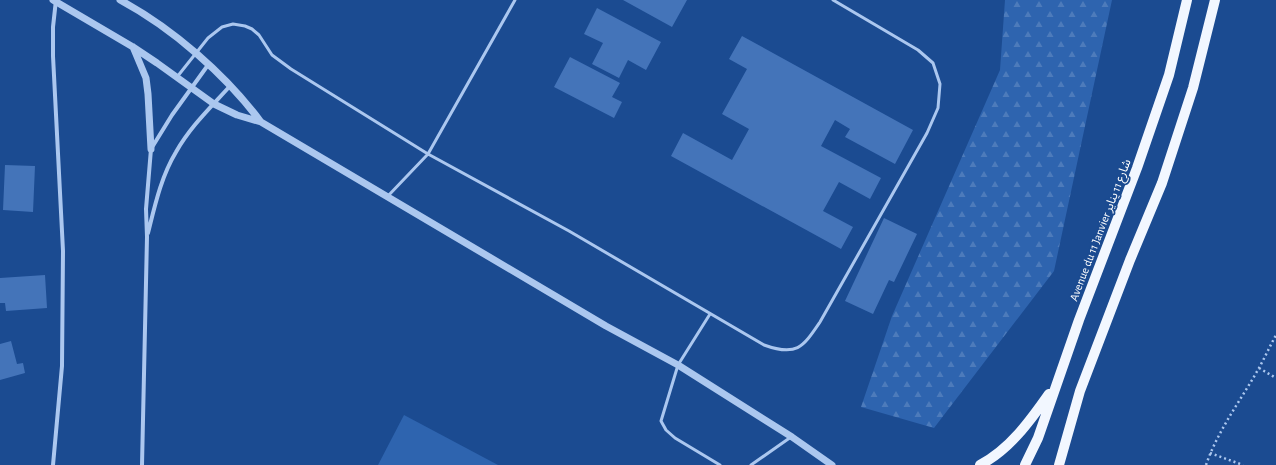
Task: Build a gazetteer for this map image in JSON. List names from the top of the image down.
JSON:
{
  "streets": {
    "main road": ["Avenue du 11 Janvier شارع 11 يناير"]
  }
}
